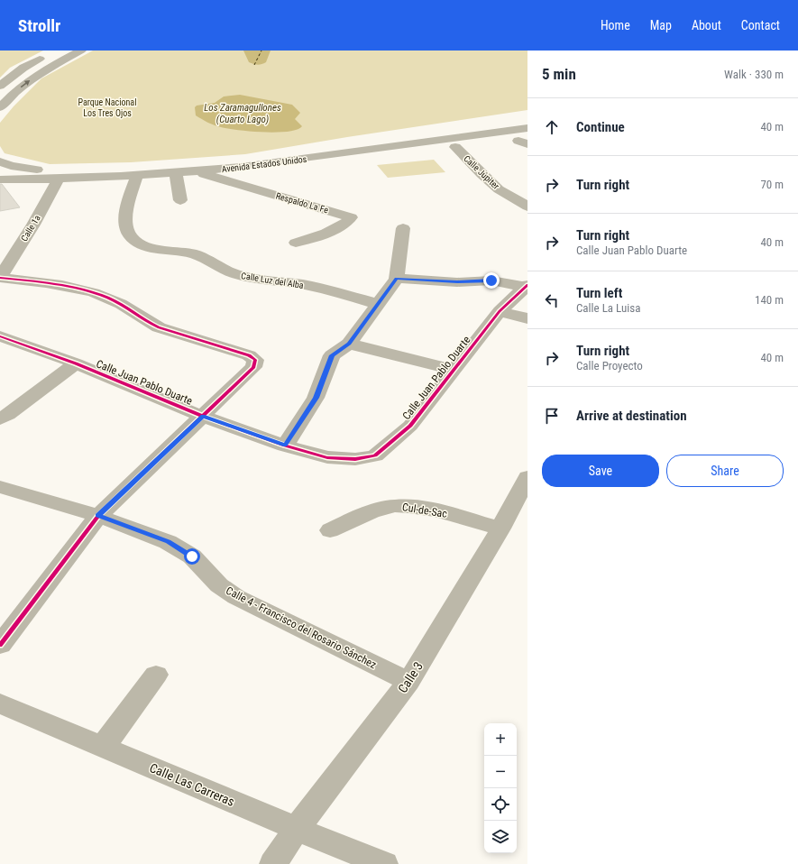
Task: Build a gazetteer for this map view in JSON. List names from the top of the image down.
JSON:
{
  "streets": {
    "street": [
      "Avenida Estados Unidos",
      "Calle Júpiter",
      "Respaldo La Fe",
      "Calle 1a",
      "Calle Luz del Alba",
      "Calle Juan Pablo Duarte",
      "Cul-de-Sac",
      "Calle 4 - Francisco del Rosario Sánchez",
      "Calle 3",
      "Calle Las Carreras"
    ]
  },
  "crossings": [
    ["Avenida Estados Unidos", "Respaldo La Fe"],
    ["Avenida Estados Unidos", "Calle 1a"],
    ["Avenida Estados Unidos", "Calle Luz del Alba"],
    ["Cul-de-Sac", "Calle 3"],
    ["Calle 4 - Francisco del Rosario Sánchez", "Calle 3"],
    ["Calle 3", "Calle Las Carreras"]
  ],
  "water": ["Los Zaramagullones (Cuarto Lago)"],
  "parks": ["Parque Nacional Los Tres Ojos"],
  "page": {
    "header": "Strollr",
    "nav": [
      "Home",
      "Map",
      "About",
      "Contact"
    ],
    "heading": ["5 min", "Walk · 330 m"],
    "list": [
      ["Continue", "40 m"],
      ["Turn right", "70 m"],
      ["Turn right", "Calle Juan Pablo Duarte", "40 m"],
      ["Turn left", "Calle La Luisa", "140 m"],
      ["Turn right", "Calle Proyecto", "40 m"],
      "Arrive at destination"
    ],
    "buttons": ["Save", "Share"],
    "map_buttons": ["+", "−"]
  }
}
